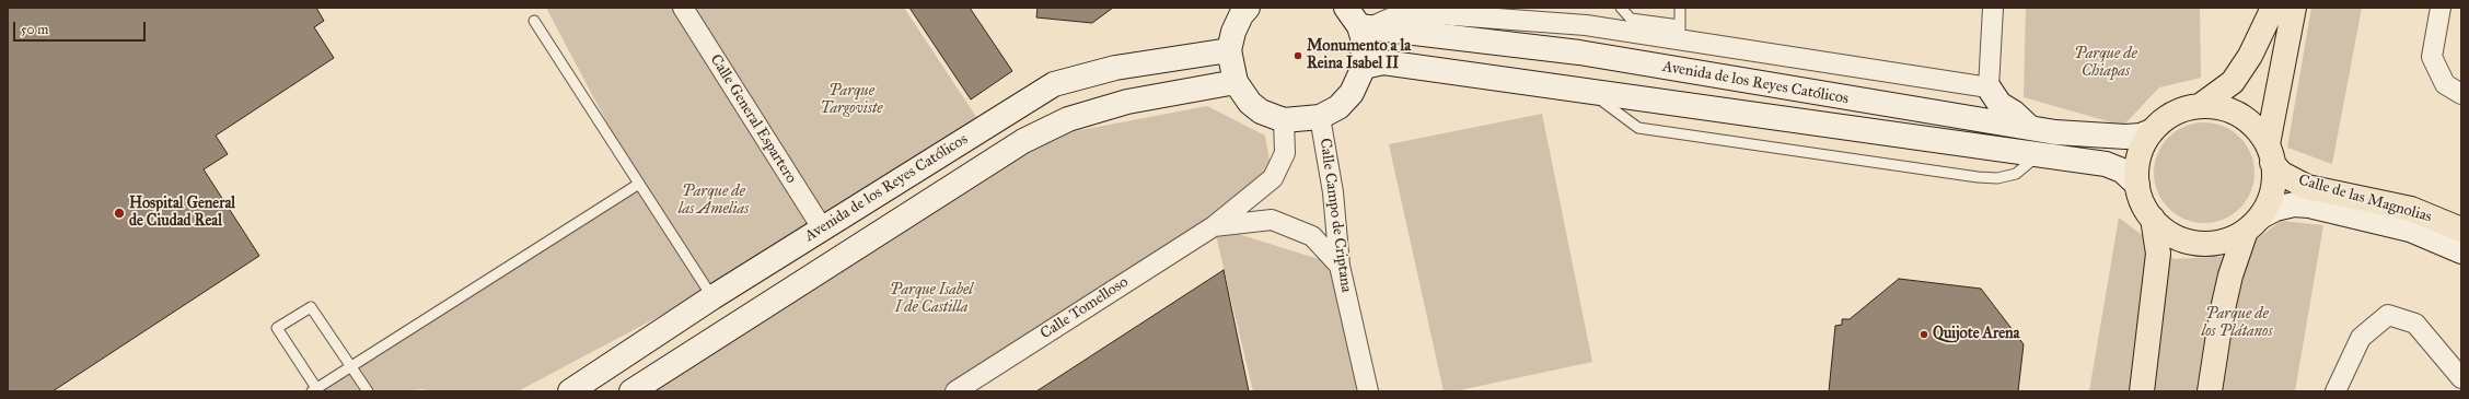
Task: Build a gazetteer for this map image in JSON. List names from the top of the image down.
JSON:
{
  "streets": {
    "highway": ["Calle de las Magnolias"],
    "main road": ["Avenida de los Reyes Católicos"],
    "street": ["Calle General Espartero", "Calle Campo de Criptana", "Calle Tomelloso"]
  },
  "crossings": [
    ["Avenida de los Reyes Católicos", "Calle General Espartero"],
    ["Avenida de los Reyes Católicos", "Calle de las Magnolias"],
    ["Calle Campo de Criptana", "Calle Tomelloso"]
  ],
  "parks": [
    "Parque de Chiapas",
    "Parque Targoviste",
    "Parque de las Amelias",
    "Parque Isabel I de Castilla",
    "Parque de los Plátanos"
  ],
  "places": ["Monumento a la Reina Isabel II", "Hospital General de Ciudad Real", "Quijote Arena"],
  "scale_bar": "50 m"
}
